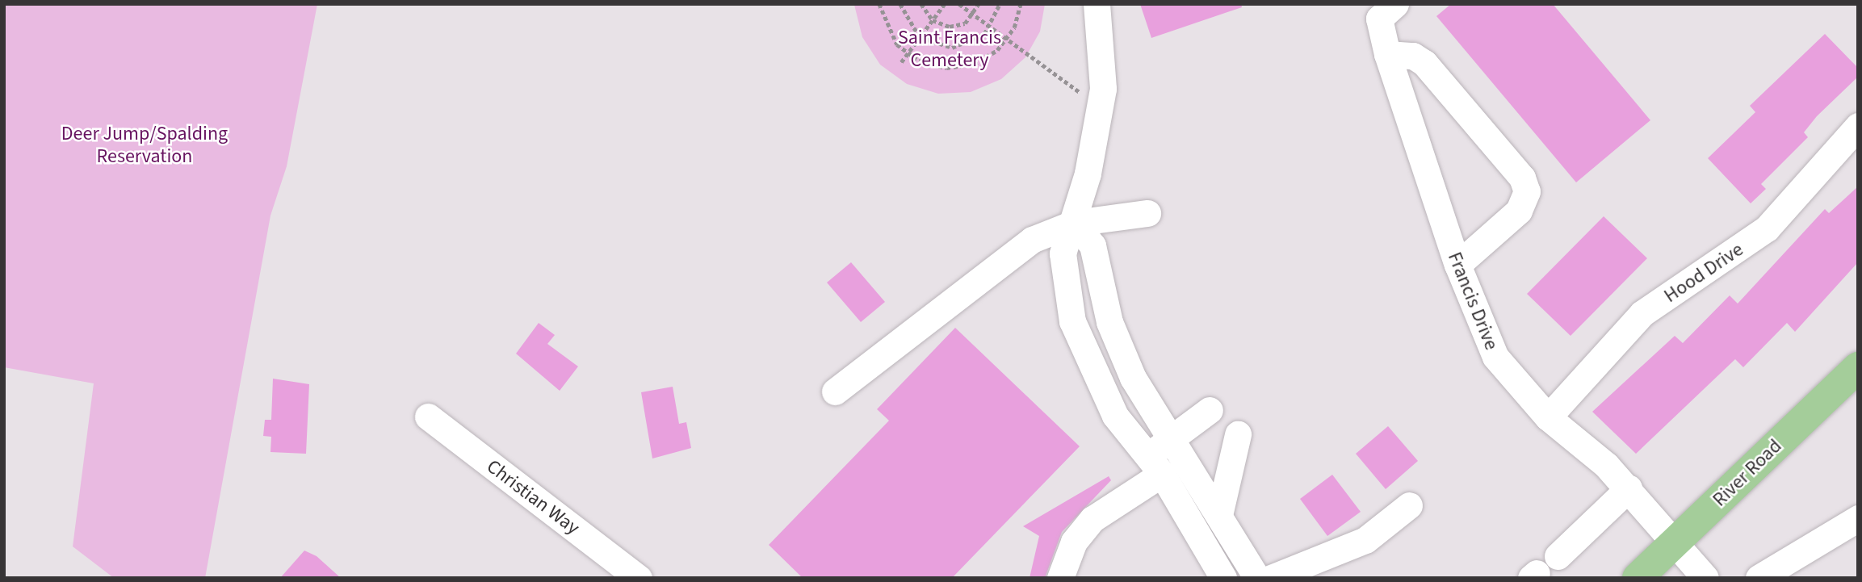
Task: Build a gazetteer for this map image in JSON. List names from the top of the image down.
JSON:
{
  "streets": {
    "main road": ["River Road"],
    "street": ["Hood Drive", "Francis Drive", "Christian Way"]
  },
  "crossings": [
    ["Hood Drive", "Francis Drive"],
    ["Francis Drive", "River Road"]
  ],
  "parks": ["Saint Francis Cemetery", "Deer Jump/Spalding Reservation"]
}
